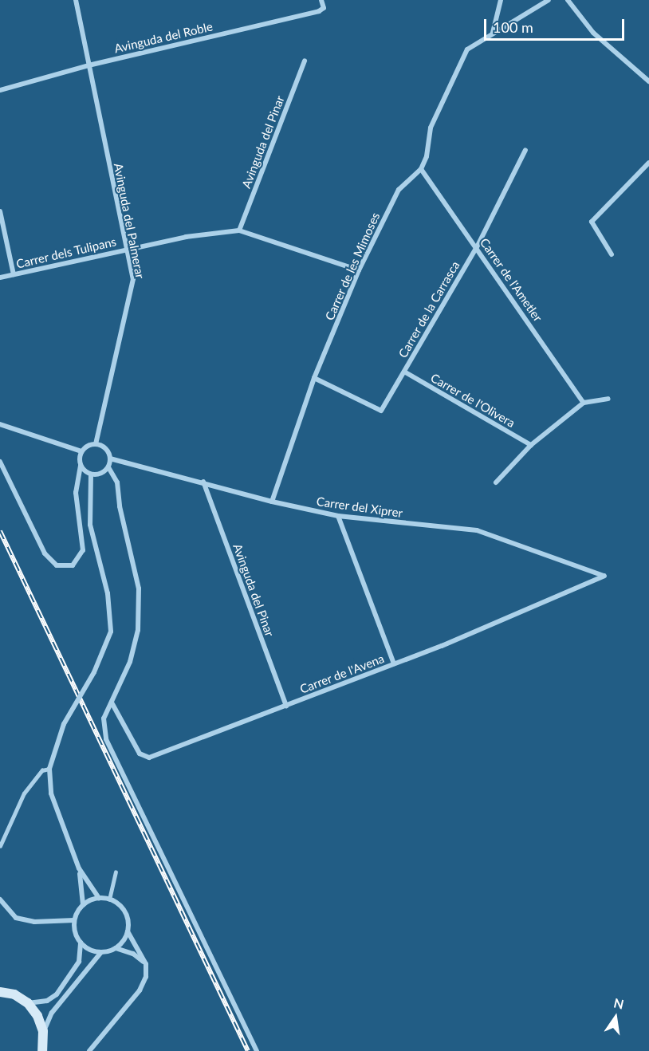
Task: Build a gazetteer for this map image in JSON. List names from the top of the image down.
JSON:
{
  "streets": {
    "street": [
      "Avinguda del Roble",
      "Avinguda del Pinar",
      "Avinguda del Palmerar",
      "Carrer dels Tulipans",
      "Carrer de les Mimoses",
      "Carrer de l'Ametler",
      "Carrer de la Carrasca",
      "Carrer de l'Olivera",
      "Carrer del Xiprer",
      "Carrer de l'Avena"
    ]
  },
  "crossings": [
    ["Avinguda del Roble", "Avinguda del Palmerar"],
    ["Avinguda del Pinar", "Carrer dels Tulipans"],
    ["Avinguda del Pinar", "Carrer del Xiprer"],
    ["Avinguda del Pinar", "Carrer de l'Avena"],
    ["Avinguda del Palmerar", "Carrer dels Tulipans"],
    ["Avinguda del Palmerar", "Carrer del Xiprer"],
    ["Carrer dels Tulipans", "Carrer de les Mimoses"],
    ["Carrer de les Mimoses", "Carrer de l'Ametler"],
    ["Carrer de les Mimoses", "Carrer de la Carrasca"],
    ["Carrer de les Mimoses", "Carrer del Xiprer"],
    ["Carrer de l'Ametler", "Carrer de la Carrasca"],
    ["Carrer de la Carrasca", "Carrer de l'Olivera"],
    ["Carrer del Xiprer", "Carrer de l'Avena"]
  ],
  "scale_bar": "100 m",
  "north": "top"
}
